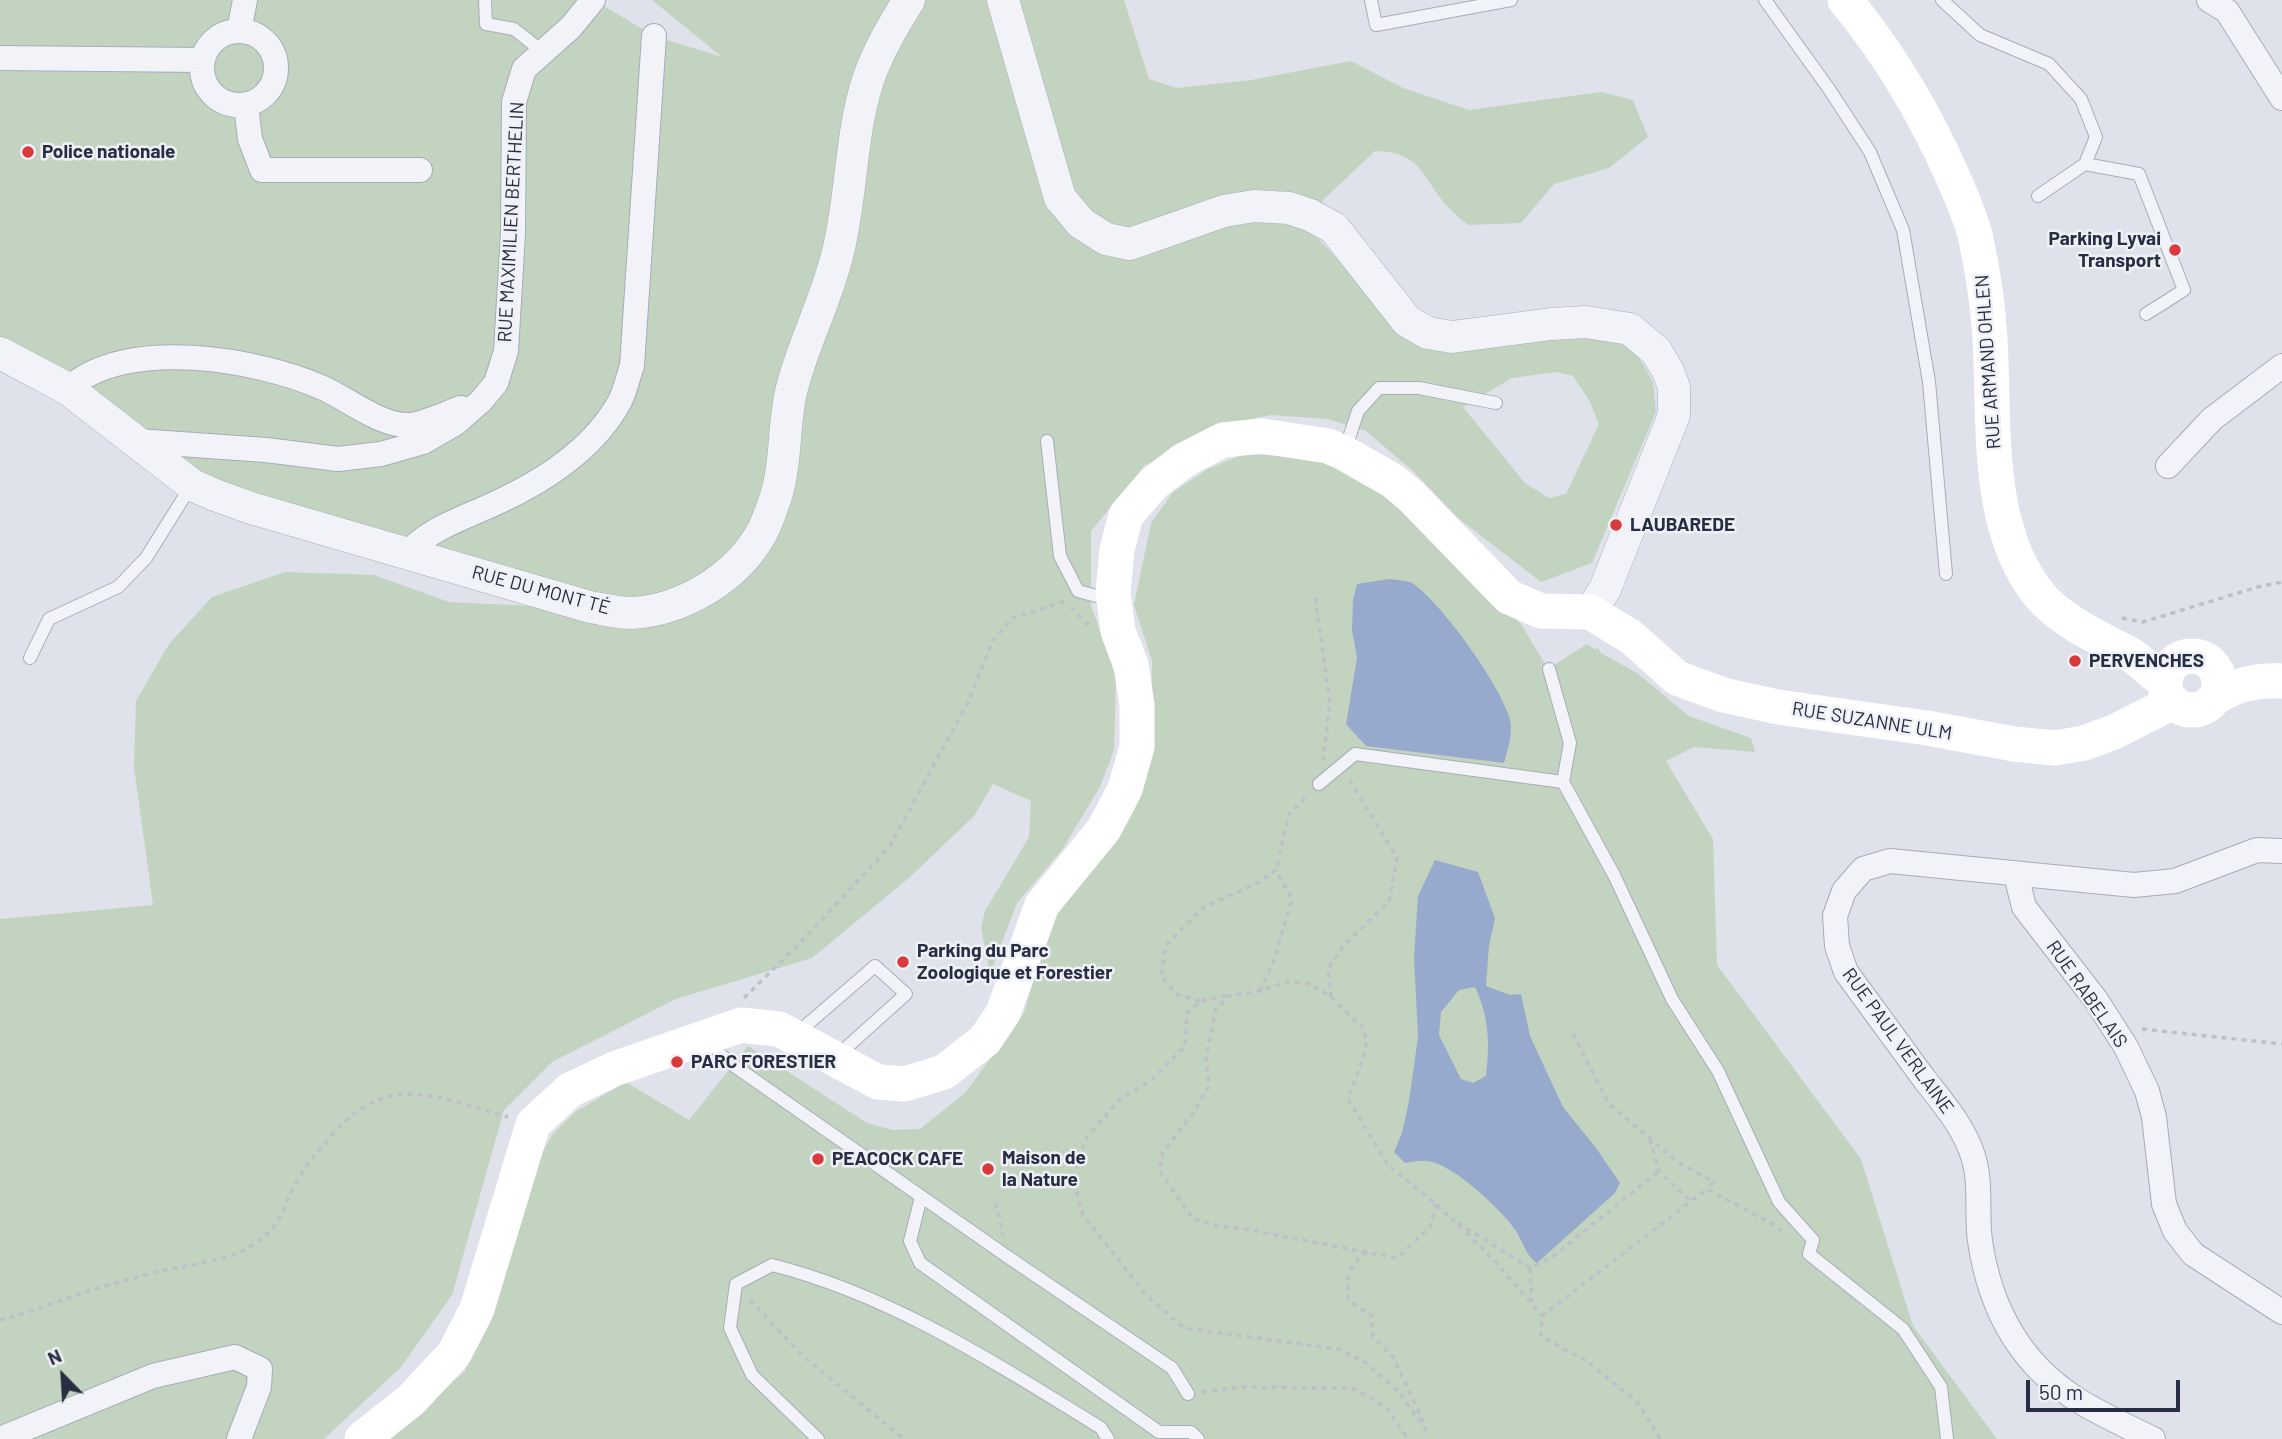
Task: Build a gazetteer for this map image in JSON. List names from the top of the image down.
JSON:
{
  "streets": {
    "main road": ["RUE ARMAND OHLEN", "RUE SUZANNE ULM"],
    "street": [
      "RUE MAXIMILIEN BERTHELIN",
      "RUE DU MONT TÉ",
      "RUE RABELAIS",
      "RUE PAUL VERLAINE"
    ]
  },
  "crossings": [
    ["RUE MAXIMILIEN BERTHELIN", "RUE DU MONT TÉ"],
    ["RUE ARMAND OHLEN", "RUE SUZANNE ULM"],
    ["RUE RABELAIS", "RUE PAUL VERLAINE"]
  ],
  "places": [
    "Police nationale",
    "Parking Lyvai Transport",
    "LAUBAREDE",
    "PERVENCHES",
    "Parking du Parc Zoologique et Forestier",
    "PARC FORESTIER",
    "PEACOCK CAFE",
    "Maison de la Nature"
  ],
  "scale_bar": "50 m",
  "north": "top left"
}
